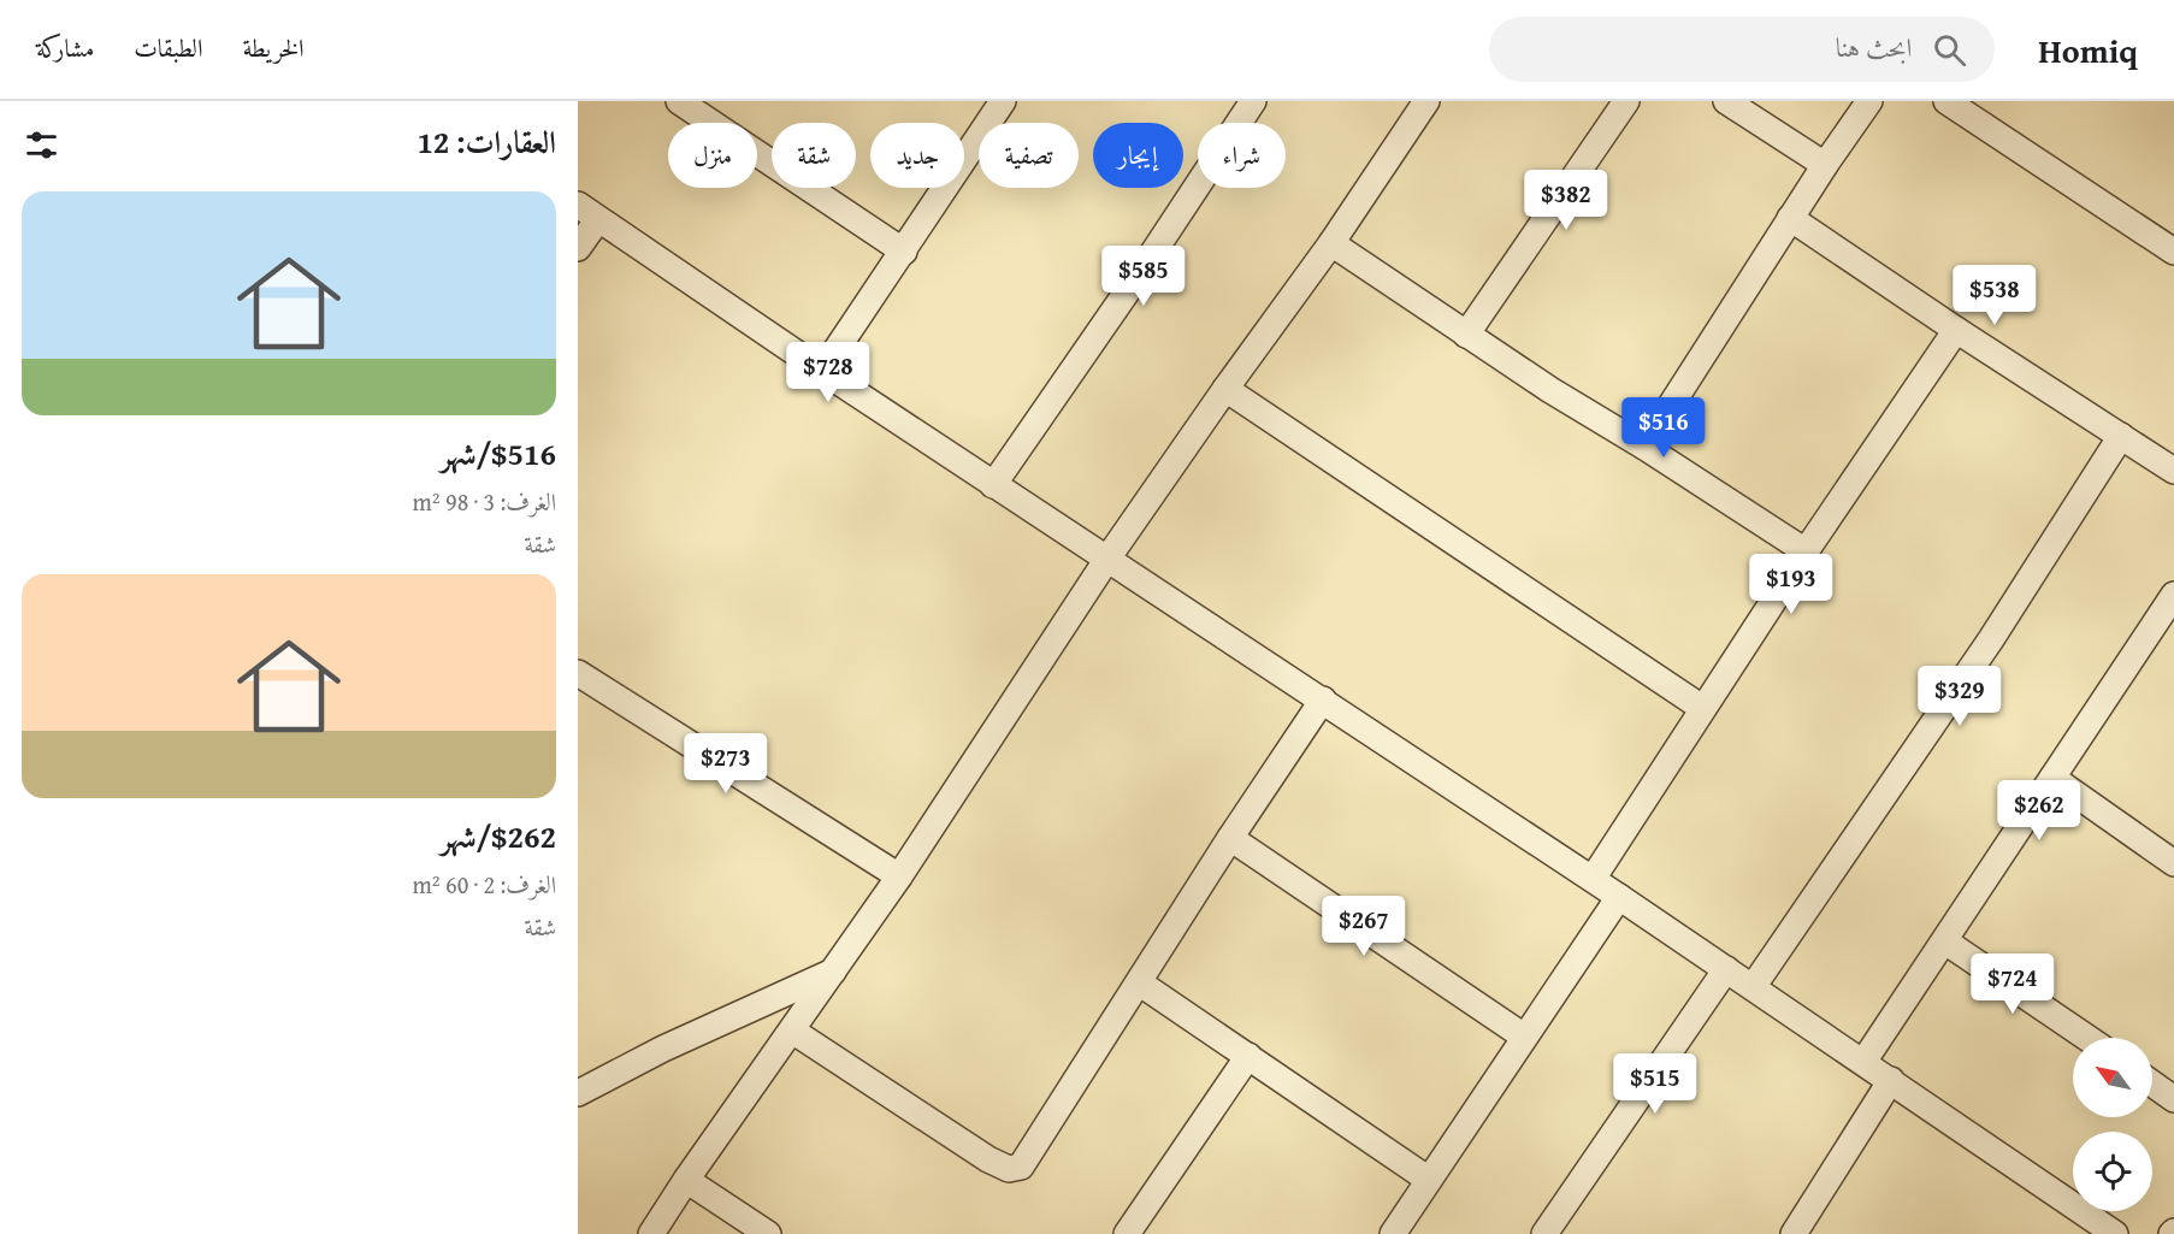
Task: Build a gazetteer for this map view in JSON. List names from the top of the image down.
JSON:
{
  "north": "top left",
  "page": {
    "header": "Homiq",
    "search": "ابحث هنا",
    "nav": ["الخريطة", "الطبقات", "مشاركة"],
    "heading": "العقارات: 12",
    "chip": [
      "شراء",
      "إيجار",
      "تصفية",
      "جديد",
      "شقة",
      "منزل"
    ],
    "price": [
      "$382",
      "$585",
      "$538",
      "$728",
      "$516",
      "$193",
      "$329",
      "$273",
      "$262",
      "$267",
      "$724",
      "$515"
    ],
    "list": [
      {
        "name": "$516/شهر",
        "note": "الغرف: 3 · 98 m² · شقة"
      },
      {
        "name": "$262/شهر",
        "note": "الغرف: 2 · 60 m² · شقة"
      }
    ]
  }
}
